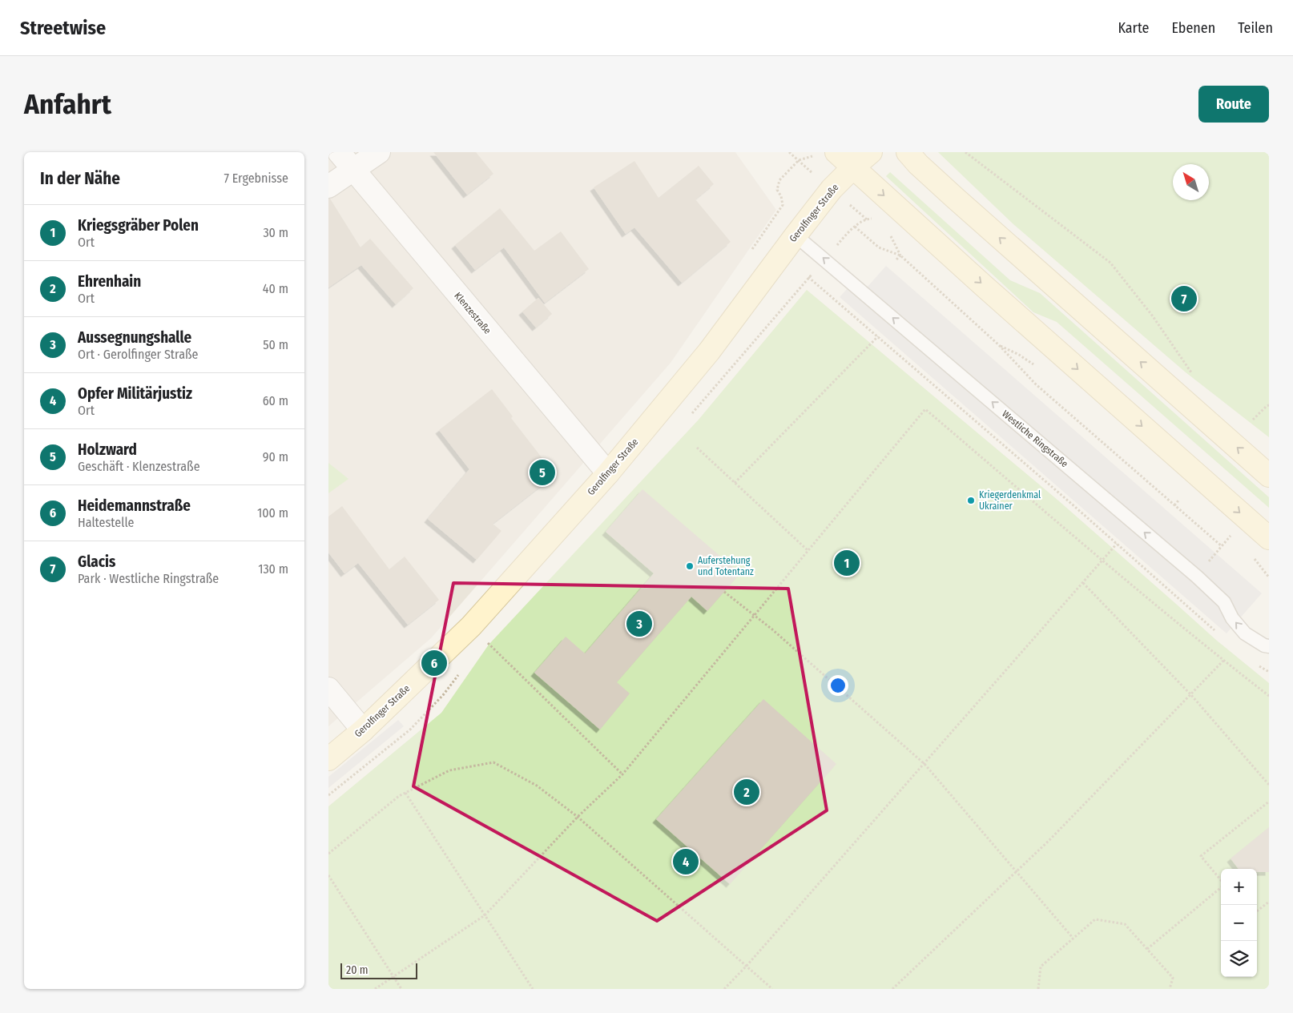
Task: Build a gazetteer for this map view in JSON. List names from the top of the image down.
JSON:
{
  "streets": {
    "main road": ["Gerolfinger Straße"],
    "street": ["Klenzestraße"],
    "lane": ["Westliche Ringstraße"]
  },
  "crossings": [
    ["Gerolfinger Straße", "Klenzestraße"],
    ["Gerolfinger Straße", "Westliche Ringstraße"]
  ],
  "one_way": ["Westliche Ringstraße"],
  "places": ["Kriegerdenkmal Ukrainer", "Auferstehung und Totentanz"],
  "scale_bar": "20 m",
  "north": "top left",
  "page": {
    "header": "Streetwise",
    "nav": ["Karte", "Ebenen", "Teilen"],
    "buttons": "Route",
    "title": "Anfahrt",
    "heading": ["In der Nähe", "7 Ergebnisse"],
    "list": [
      {
        "mark": "1",
        "name": "Kriegsgräber Polen",
        "note": "Ort",
        "value": "30 m"
      },
      {
        "mark": "2",
        "name": "Ehrenhain",
        "note": "Ort",
        "value": "40 m"
      },
      {
        "mark": "3",
        "name": "Aussegnungshalle",
        "note": "Ort · Gerolfinger Straße",
        "value": "50 m"
      },
      {
        "mark": "4",
        "name": "Opfer Militärjustiz",
        "note": "Ort",
        "value": "60 m"
      },
      {
        "mark": "5",
        "name": "Holzward",
        "note": "Geschäft · Klenzestraße",
        "value": "90 m"
      },
      {
        "mark": "6",
        "name": "Heidemannstraße",
        "note": "Haltestelle",
        "value": "100 m"
      },
      {
        "mark": "7",
        "name": "Glacis",
        "note": "Park · Westliche Ringstraße",
        "value": "130 m"
      }
    ],
    "pins": [
      "7",
      "5",
      "1",
      "3",
      "6",
      "2",
      "4"
    ],
    "map_buttons": ["+", "−"],
    "scale": "20 m"
  }
}
